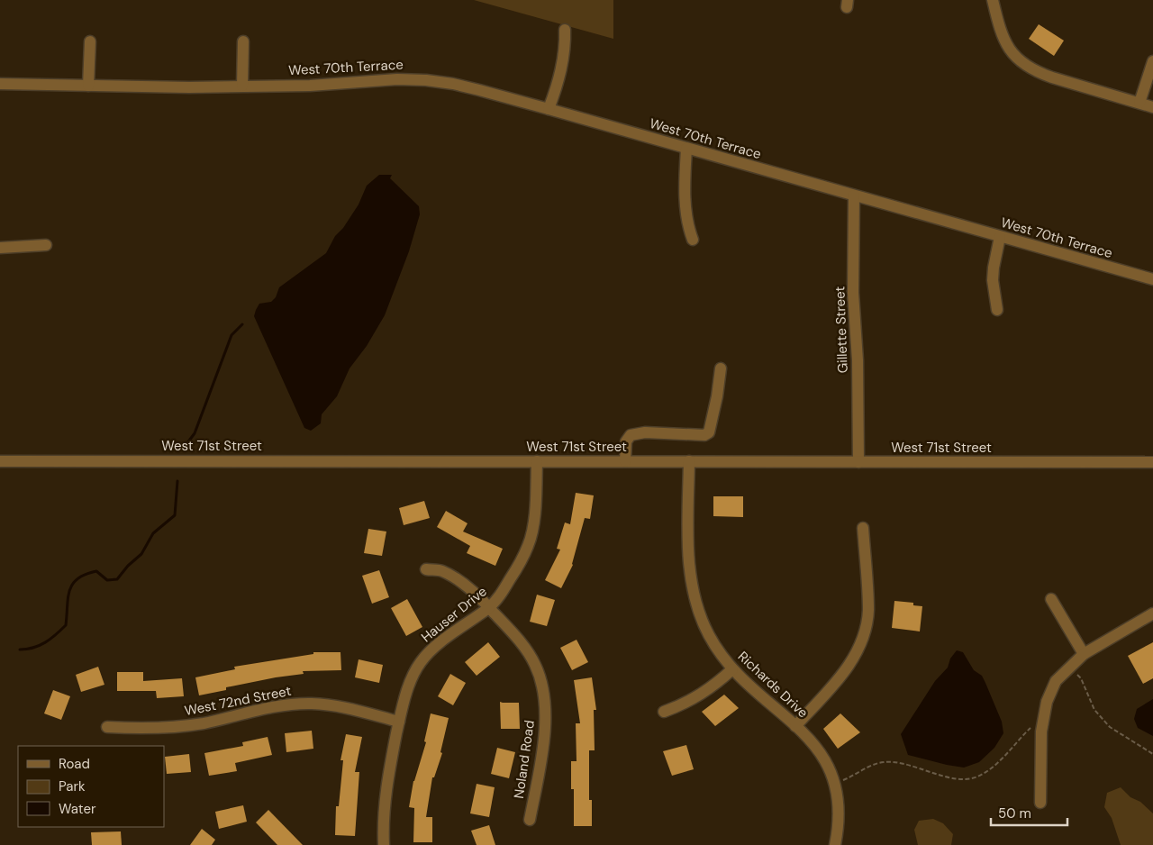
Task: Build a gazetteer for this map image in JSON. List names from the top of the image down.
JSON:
{
  "streets": {
    "street": [
      "West 70th Terrace",
      "Gillette Street",
      "West 71st Street",
      "Hauser Drive",
      "Richards Drive",
      "West 72nd Street",
      "Noland Road"
    ]
  },
  "crossings": [
    ["West 70th Terrace", "Gillette Street"],
    ["Gillette Street", "West 71st Street"],
    ["West 71st Street", "Hauser Drive"],
    ["West 71st Street", "Richards Drive"],
    ["Hauser Drive", "West 72nd Street"],
    ["Hauser Drive", "Noland Road"]
  ],
  "legend": ["Road", "Park", "Water"],
  "scale_bar": "50 m"
}
